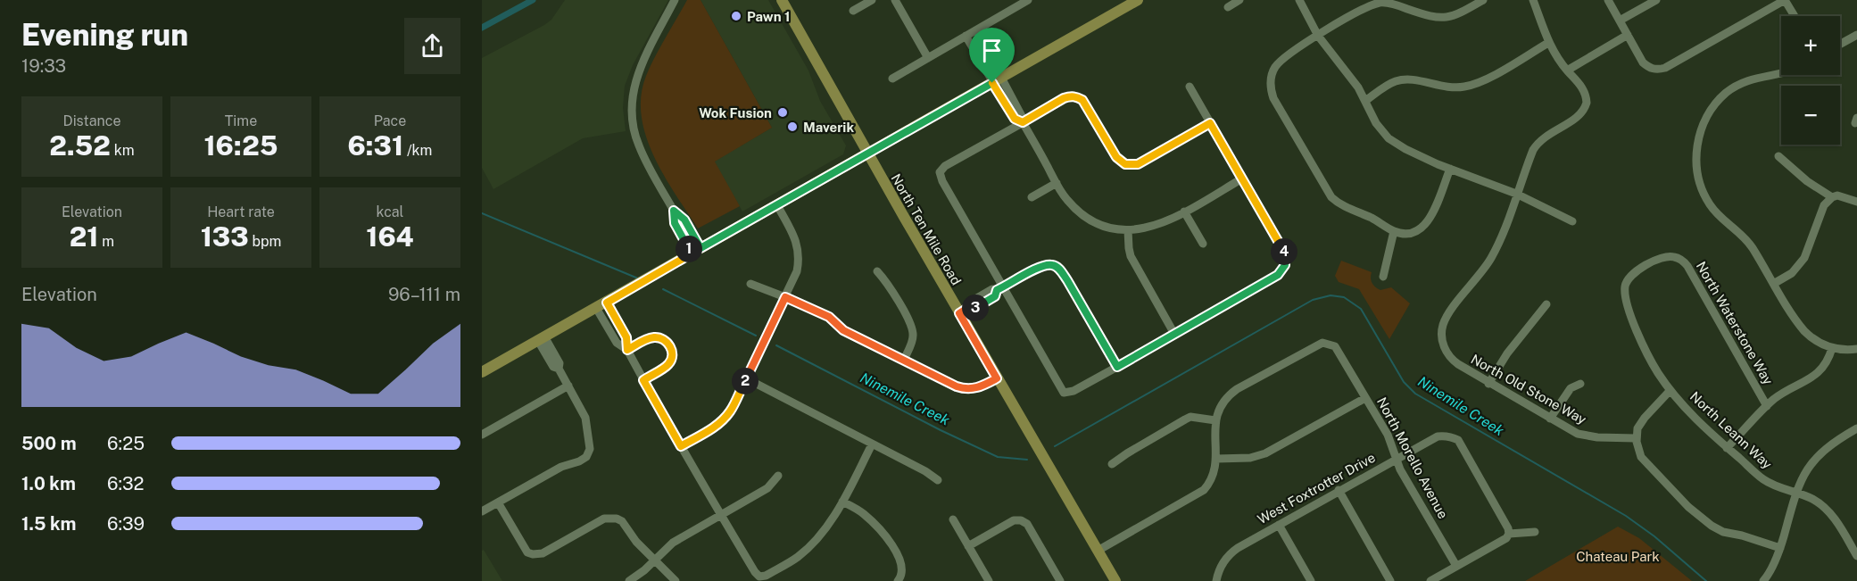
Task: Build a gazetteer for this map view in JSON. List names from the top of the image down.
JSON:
{
  "streets": {
    "main road": ["North Ten Mile Road"],
    "street": [
      "North Waterstone Way",
      "North Old Stone Way",
      "North Leann Way",
      "North Morello Avenue",
      "West Foxtrotter Drive"
    ]
  },
  "crossings": [
    ["North Waterstone Way", "North Leann Way"],
    ["North Morello Avenue", "West Foxtrotter Drive"]
  ],
  "water": ["Ninemile Creek"],
  "parks": ["Chateau Park"],
  "places": ["Pawn 1", "Wok Fusion", "Maverik"],
  "page": {
    "heading": ["Evening run", "19:33"],
    "map_buttons": ["+", "−"],
    "stats": [
      ["Distance", "2.52 km"],
      ["Time", "16:25"],
      ["Pace", "6:31 /km"],
      ["Elevation", "21 m"],
      ["Heart rate", "133 bpm"],
      ["kcal", "164"]
    ],
    "pins": [
      "1",
      "4",
      "3",
      "2"
    ],
    "chart": ["Elevation", "96–111 m"],
    "list": [
      {
        "name": "500 m",
        "note": "6:25"
      },
      {
        "name": "1.0 km",
        "note": "6:32"
      },
      {
        "name": "1.5 km",
        "note": "6:39"
      }
    ]
  }
}
